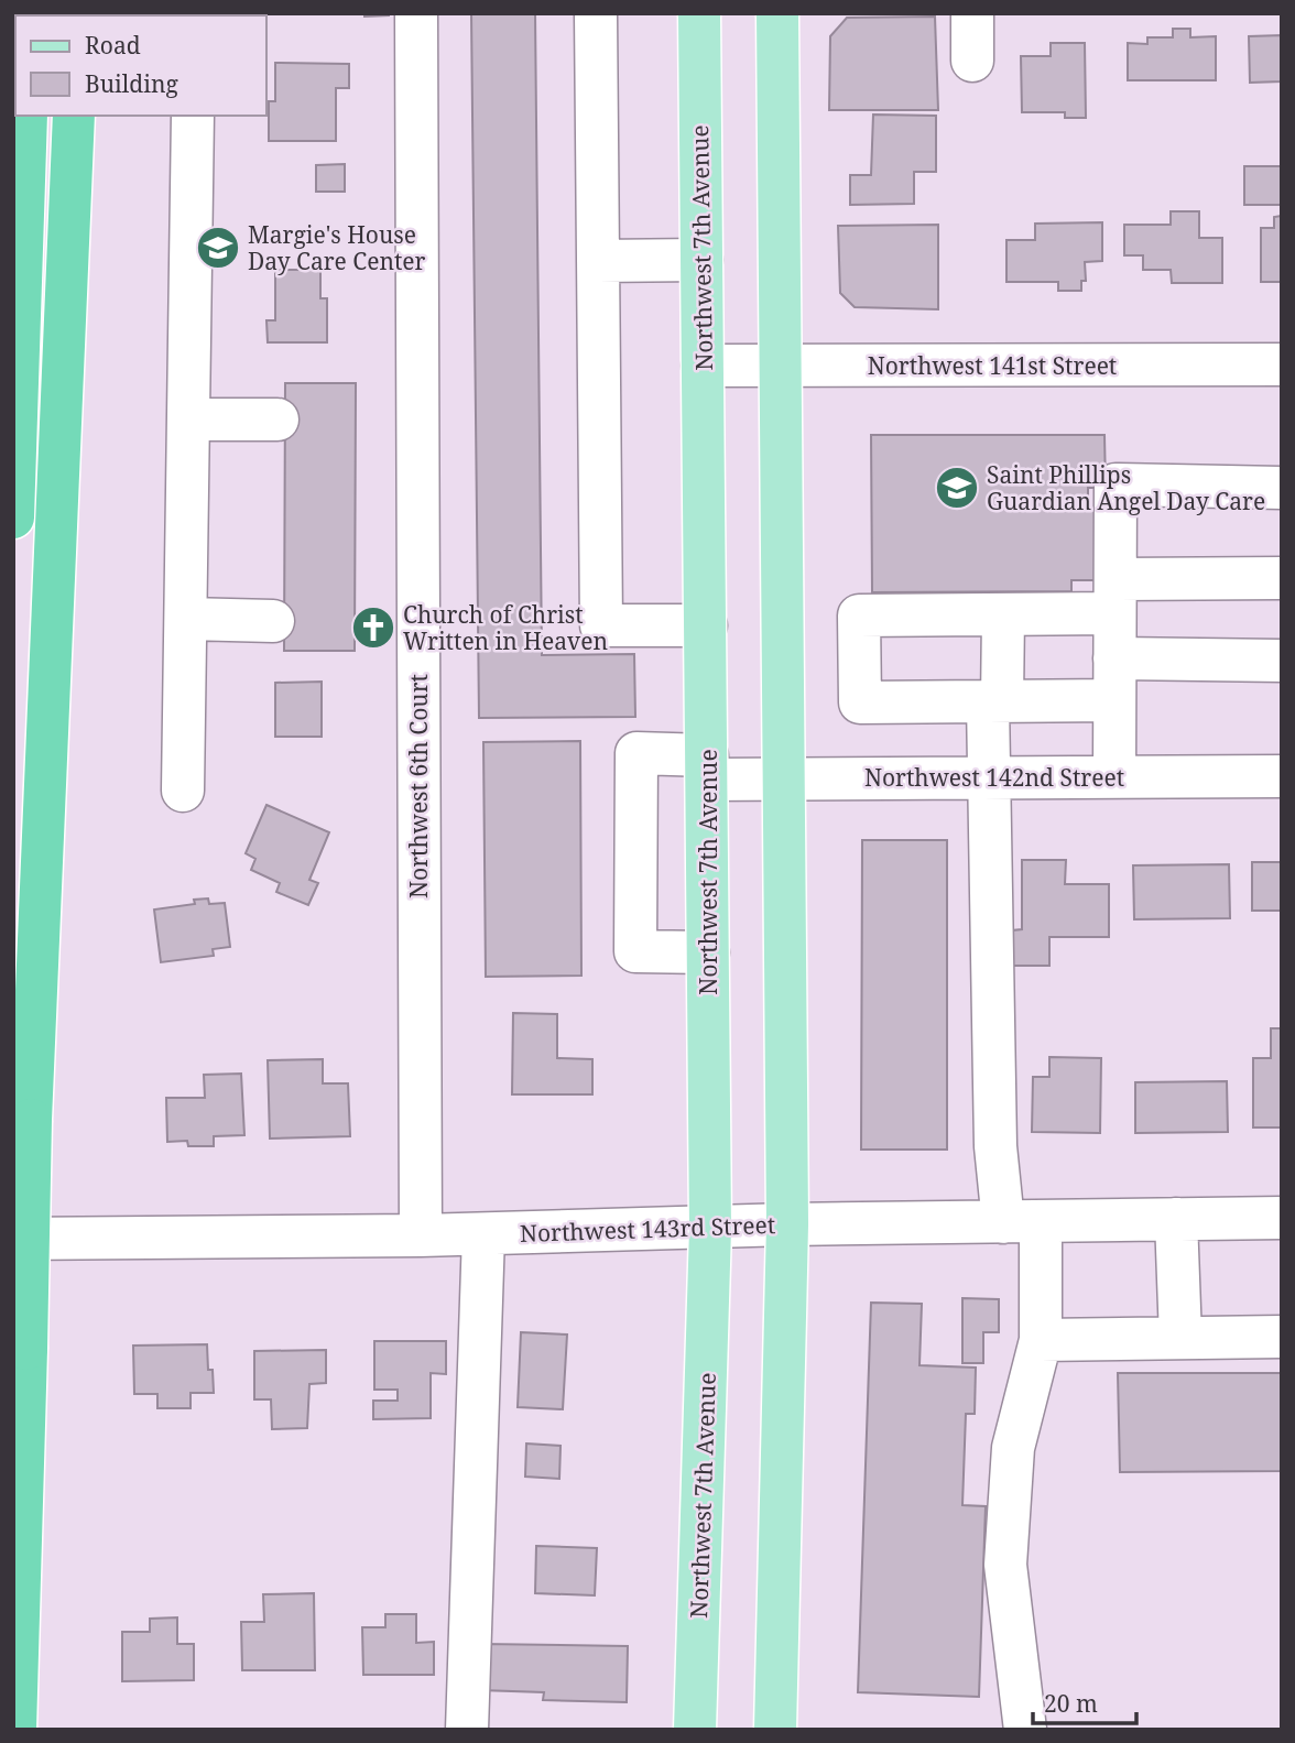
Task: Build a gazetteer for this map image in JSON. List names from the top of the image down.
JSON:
{
  "streets": {
    "main road": ["Northwest 7th Avenue"],
    "street": [
      "Northwest 141st Street",
      "Northwest 142nd Street",
      "Northwest 6th Court",
      "Northwest 143rd Street"
    ]
  },
  "crossings": [
    ["Northwest 7th Avenue", "Northwest 141st Street"],
    ["Northwest 7th Avenue", "Northwest 142nd Street"],
    ["Northwest 7th Avenue", "Northwest 143rd Street"],
    ["Northwest 6th Court", "Northwest 143rd Street"]
  ],
  "places": {
    "school or university": ["Margie's House Day Care Center", "Saint Phillips Guardian Angel Day Care"],
    "church": ["Church of Christ Written in Heaven"]
  },
  "legend": ["Road", "Building"],
  "scale_bar": "20 m"
}
